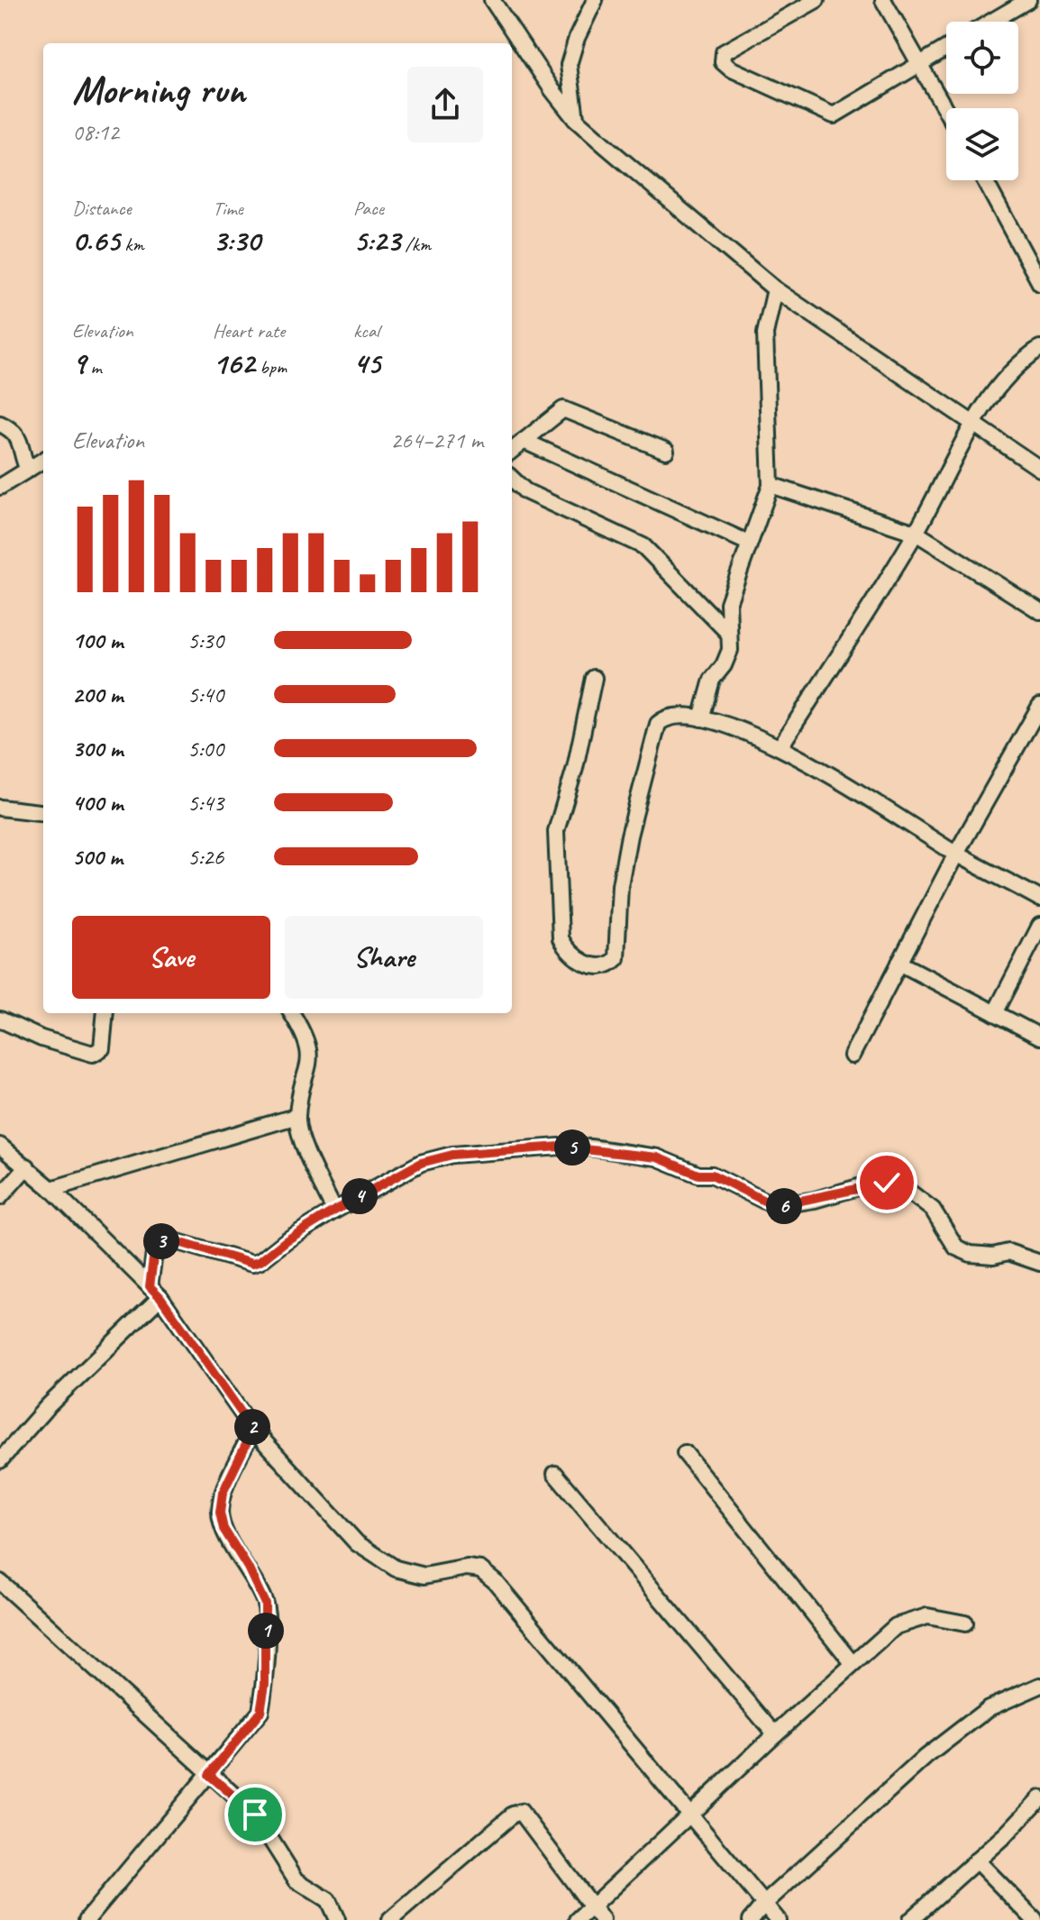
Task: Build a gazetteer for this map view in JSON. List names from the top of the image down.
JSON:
{
  "page": {
    "heading": ["Morning run", "08:12"],
    "stats": [
      ["Distance", "0.65 km"],
      ["Time", "3:30"],
      ["Pace", "5:23 /km"],
      ["Elevation", "9 m"],
      ["Heart rate", "162 bpm"],
      ["kcal", "45"]
    ],
    "chart": ["Elevation", "264–271 m"],
    "list": [
      {
        "name": "100 m",
        "note": "5:30"
      },
      {
        "name": "200 m",
        "note": "5:40"
      },
      {
        "name": "300 m",
        "note": "5:00"
      },
      {
        "name": "400 m",
        "note": "5:43"
      },
      {
        "name": "500 m",
        "note": "5:26"
      }
    ],
    "buttons": ["Save", "Share"],
    "pins": [
      "5",
      "4",
      "6",
      "3",
      "2",
      "1"
    ]
  }
}
